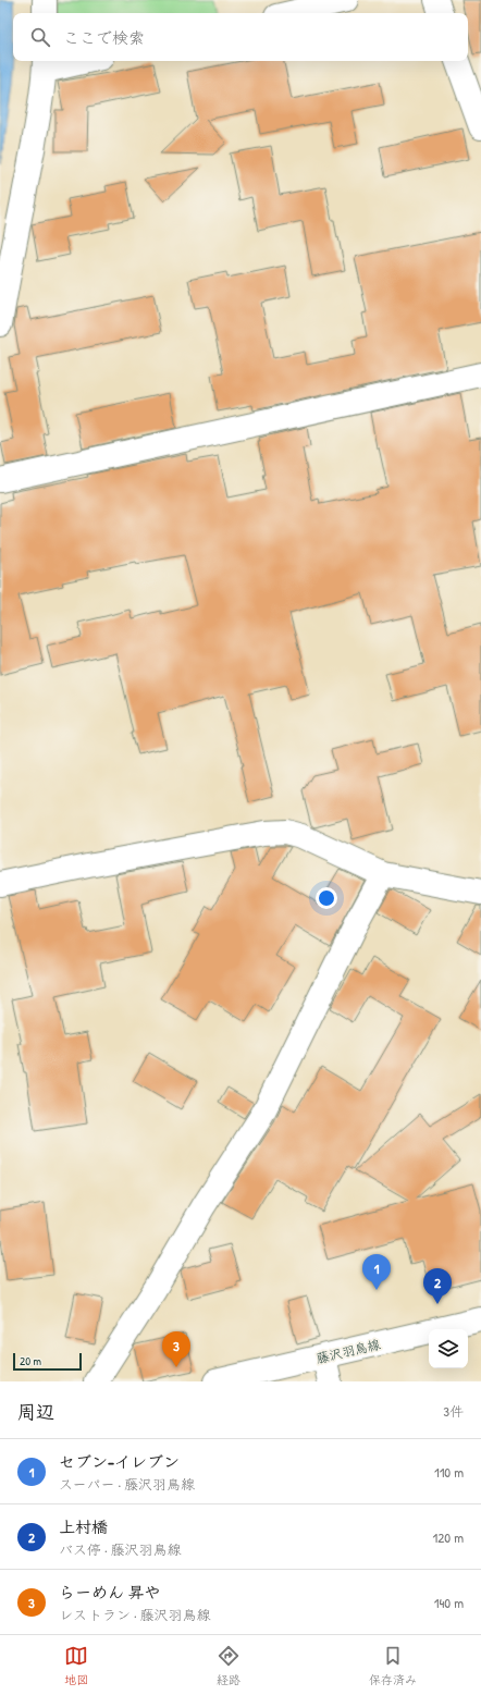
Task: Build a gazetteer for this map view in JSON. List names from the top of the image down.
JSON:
{
  "streets": {
    "street": ["藤沢羽鳥線"]
  },
  "scale_bar": "20 m",
  "page": {
    "search": "ここで検索",
    "pins": ["1", "2", "3"],
    "scale": "20 m",
    "heading": ["周辺", "3件"],
    "list": [
      {
        "mark": "1",
        "name": "セブン-イレブン",
        "note": "スーパー · 藤沢羽鳥線",
        "value": "110 m"
      },
      {
        "mark": "2",
        "name": "上村橋",
        "note": "バス停 · 藤沢羽鳥線",
        "value": "120 m"
      },
      {
        "mark": "3",
        "name": "らーめん 昇や",
        "note": "レストラン · 藤沢羽鳥線",
        "value": "140 m"
      }
    ],
    "nav": ["地図", "経路", "保存済み"]
  }
}
